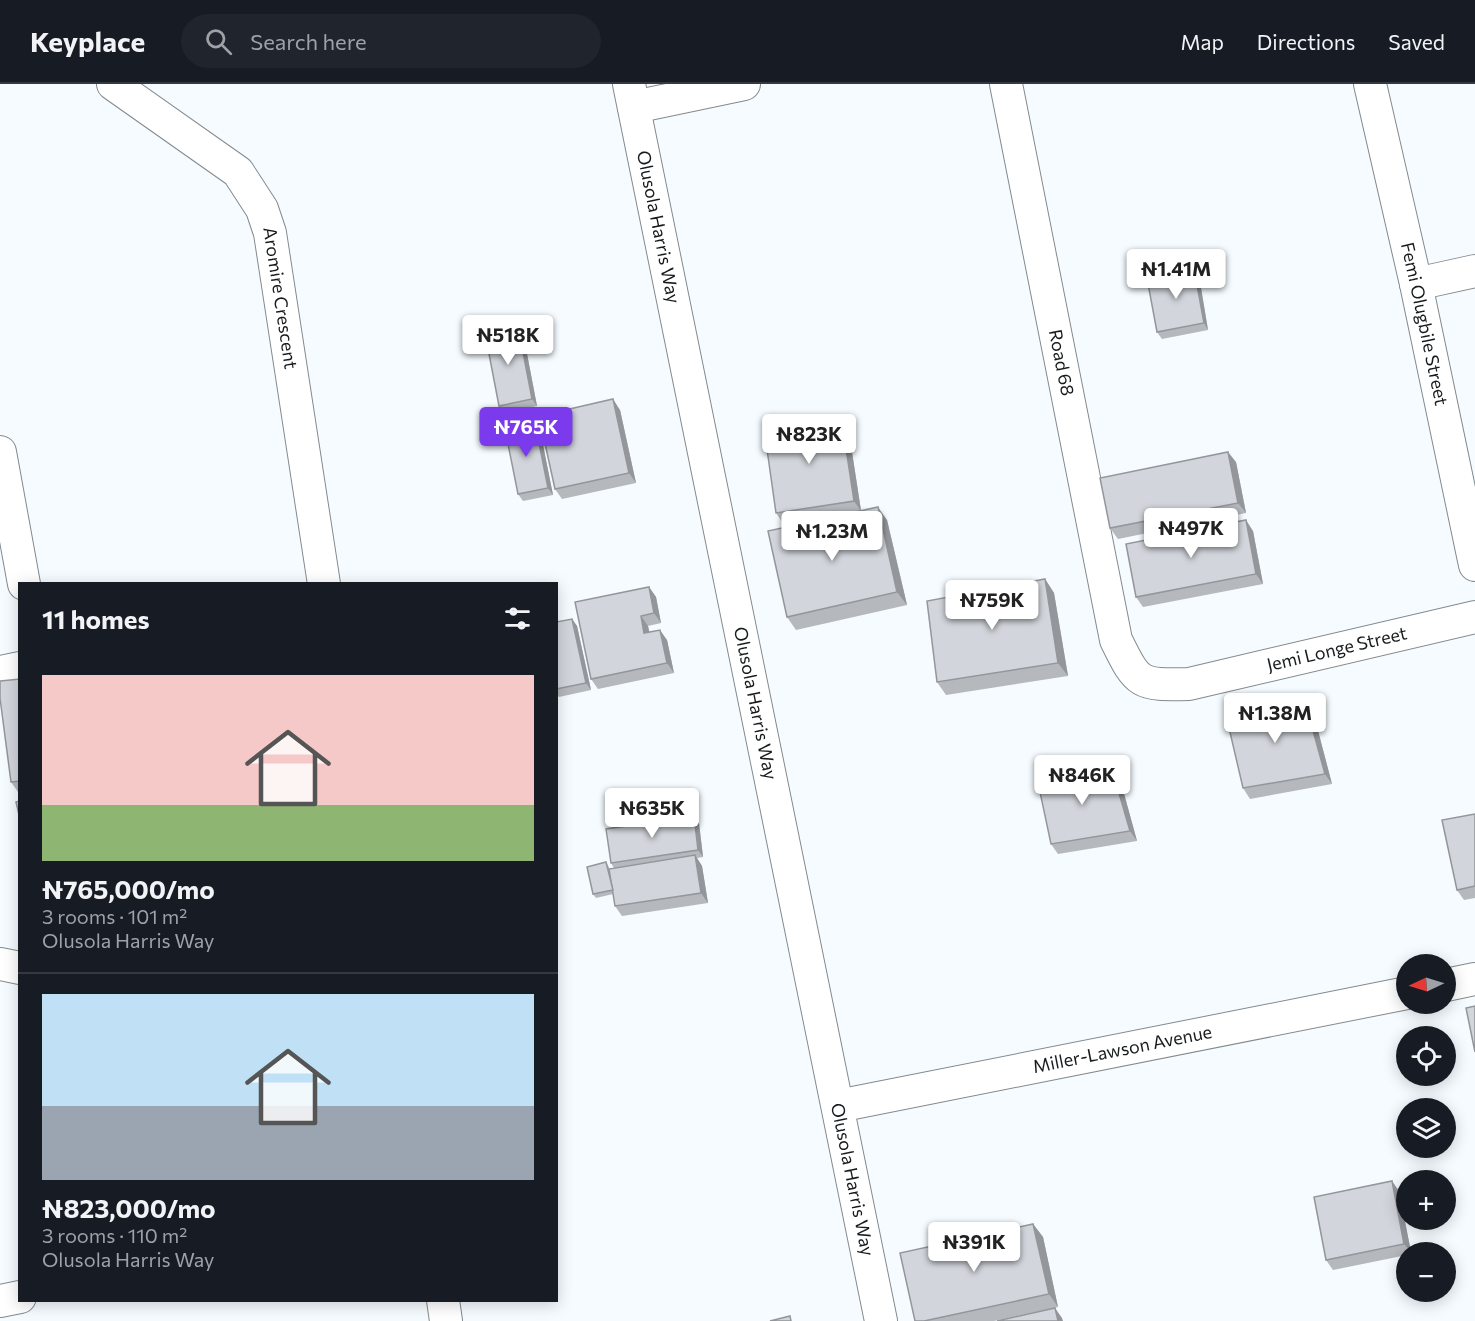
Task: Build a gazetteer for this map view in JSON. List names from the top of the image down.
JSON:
{
  "streets": {
    "street": [
      "Olusola Harris Way",
      "Aromire Crescent",
      "Femi Olugbile Street",
      "Road 68",
      "Jemi Longe Street",
      "Miller-Lawson Avenue"
    ]
  },
  "crossings": [
    ["Olusola Harris Way", "Miller-Lawson Avenue"],
    ["Road 68", "Jemi Longe Street"]
  ],
  "north": "left",
  "page": {
    "header": "Keyplace",
    "search": "Search here",
    "nav": ["Map", "Directions", "Saved"],
    "price": [
      "₦1.41M",
      "₦518K",
      "₦765K",
      "₦823K",
      "₦497K",
      "₦1.23M",
      "₦759K",
      "₦1.38M",
      "₦846K",
      "₦635K",
      "₦391K"
    ],
    "heading": "11 homes",
    "list": [
      {
        "name": "₦765,000/mo",
        "note": "3 rooms · 101 m² · Olusola Harris Way"
      },
      {
        "name": "₦823,000/mo",
        "note": "3 rooms · 110 m² · Olusola Harris Way"
      }
    ],
    "map_buttons": ["+", "−"]
  }
}
